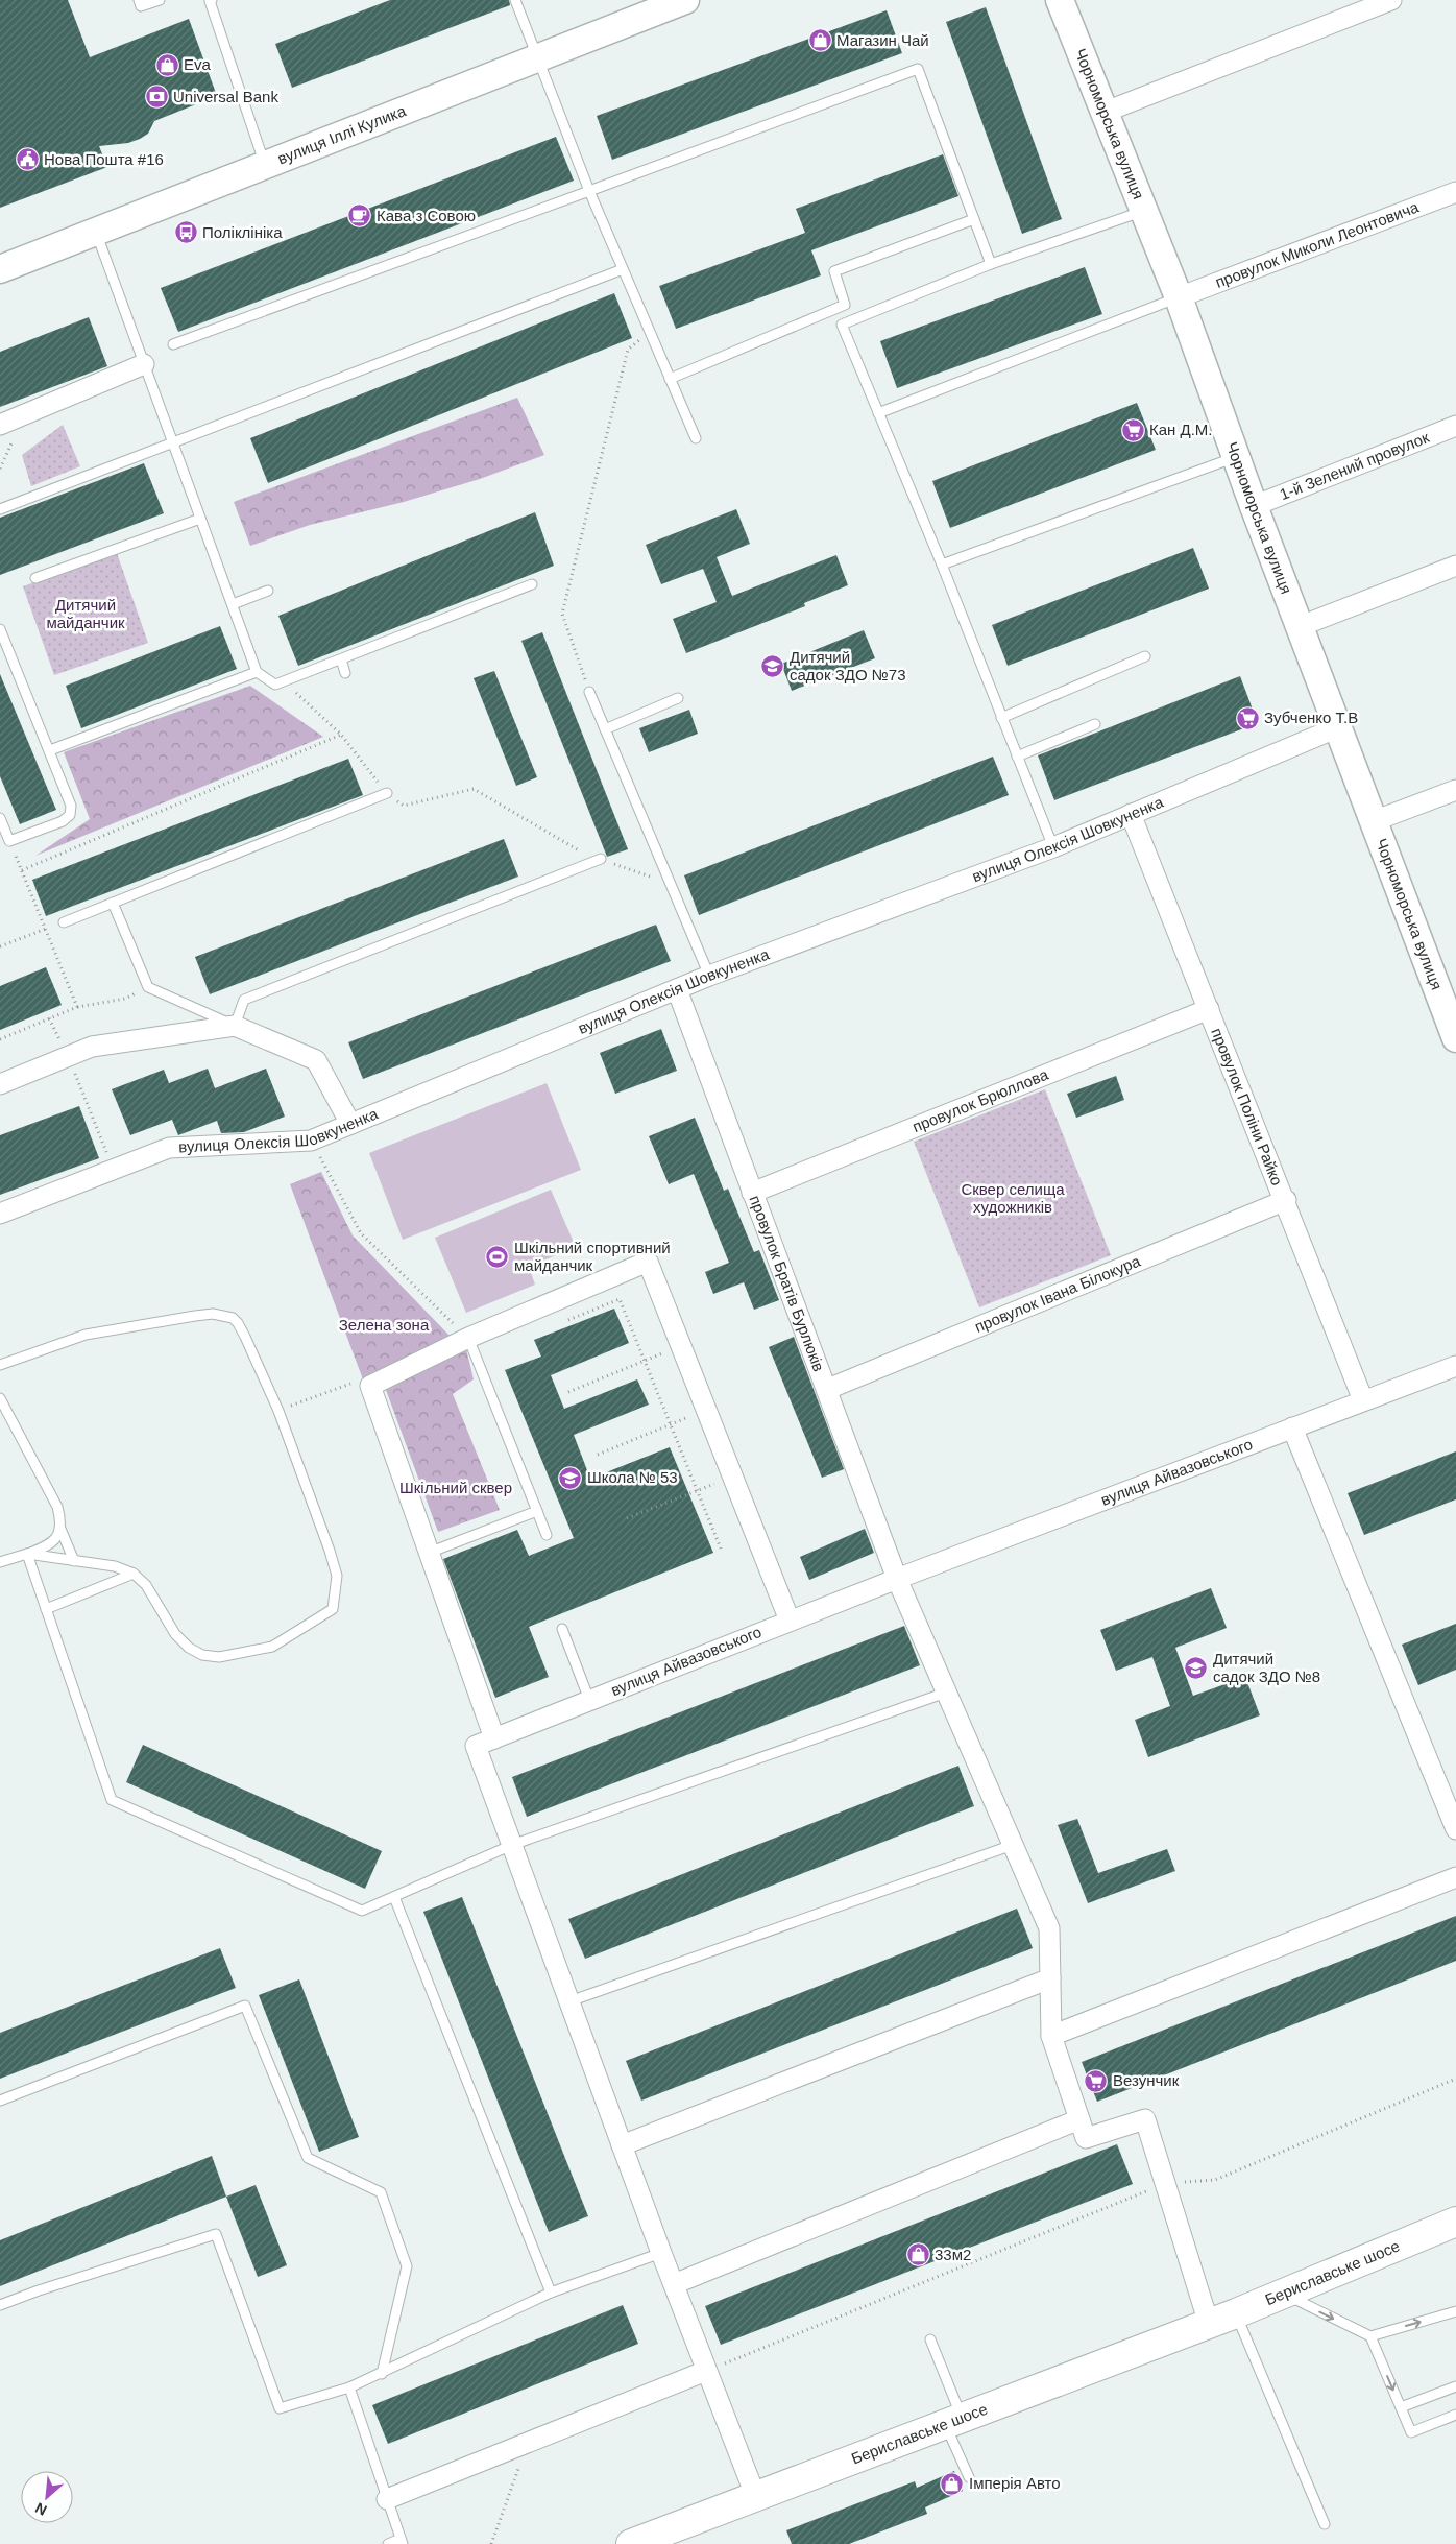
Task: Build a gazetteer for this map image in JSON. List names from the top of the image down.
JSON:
{
  "streets": {
    "main road": ["Бериславське шосе"],
    "street": [
      "Чорноморська вулиця",
      "вулиця Іллі Кулика",
      "провулок Миколи Леонтовича",
      "1-й Зелений провулок",
      "вулиця Олексія Шовкуненка",
      "провулок Брюллова",
      "провулок Поліни Райко",
      "провулок Братів Бурлюків",
      "провулок Івана Білокура",
      "вулиця Айвазовського"
    ]
  },
  "crossings": [
    ["Чорноморська вулиця", "провулок Миколи Леонтовича"],
    ["Чорноморська вулиця", "1-й Зелений провулок"],
    ["Чорноморська вулиця", "вулиця Олексія Шовкуненка"],
    ["вулиця Олексія Шовкуненка", "провулок Поліни Райко"],
    ["вулиця Олексія Шовкуненка", "провулок Братів Бурлюків"],
    ["провулок Брюллова", "провулок Поліни Райко"],
    ["провулок Брюллова", "провулок Братів Бурлюків"],
    ["провулок Поліни Райко", "провулок Івана Білокура"],
    ["провулок Поліни Райко", "вулиця Айвазовського"],
    ["провулок Братів Бурлюків", "провулок Івана Білокура"],
    ["провулок Братів Бурлюків", "вулиця Айвазовського"]
  ],
  "parks": [
    "Дитячий майданчик",
    "Сквер селища художників",
    "Зелена зона",
    "Шкільний сквер"
  ],
  "places": {
    "shop": [
      "Магазин Чай",
      "Eva",
      "33м2",
      "Імперія Авто"
    ],
    "bank": ["Universal Bank"],
    "public building": ["Нова Пошта #16"],
    "cafe": ["Кава з Совою"],
    "bus stop": ["Поліклініка"],
    "supermarket": ["Кан Д.М.", "Зубченко Т.В", "Везунчик"],
    "school or university": ["Дитячий садок ЗДО №73", "Школа № 53", "Дитячий садок ЗДО №8"],
    "sports": ["Шкільний спортивний майданчик"]
  },
  "north": "bottom left"
}
